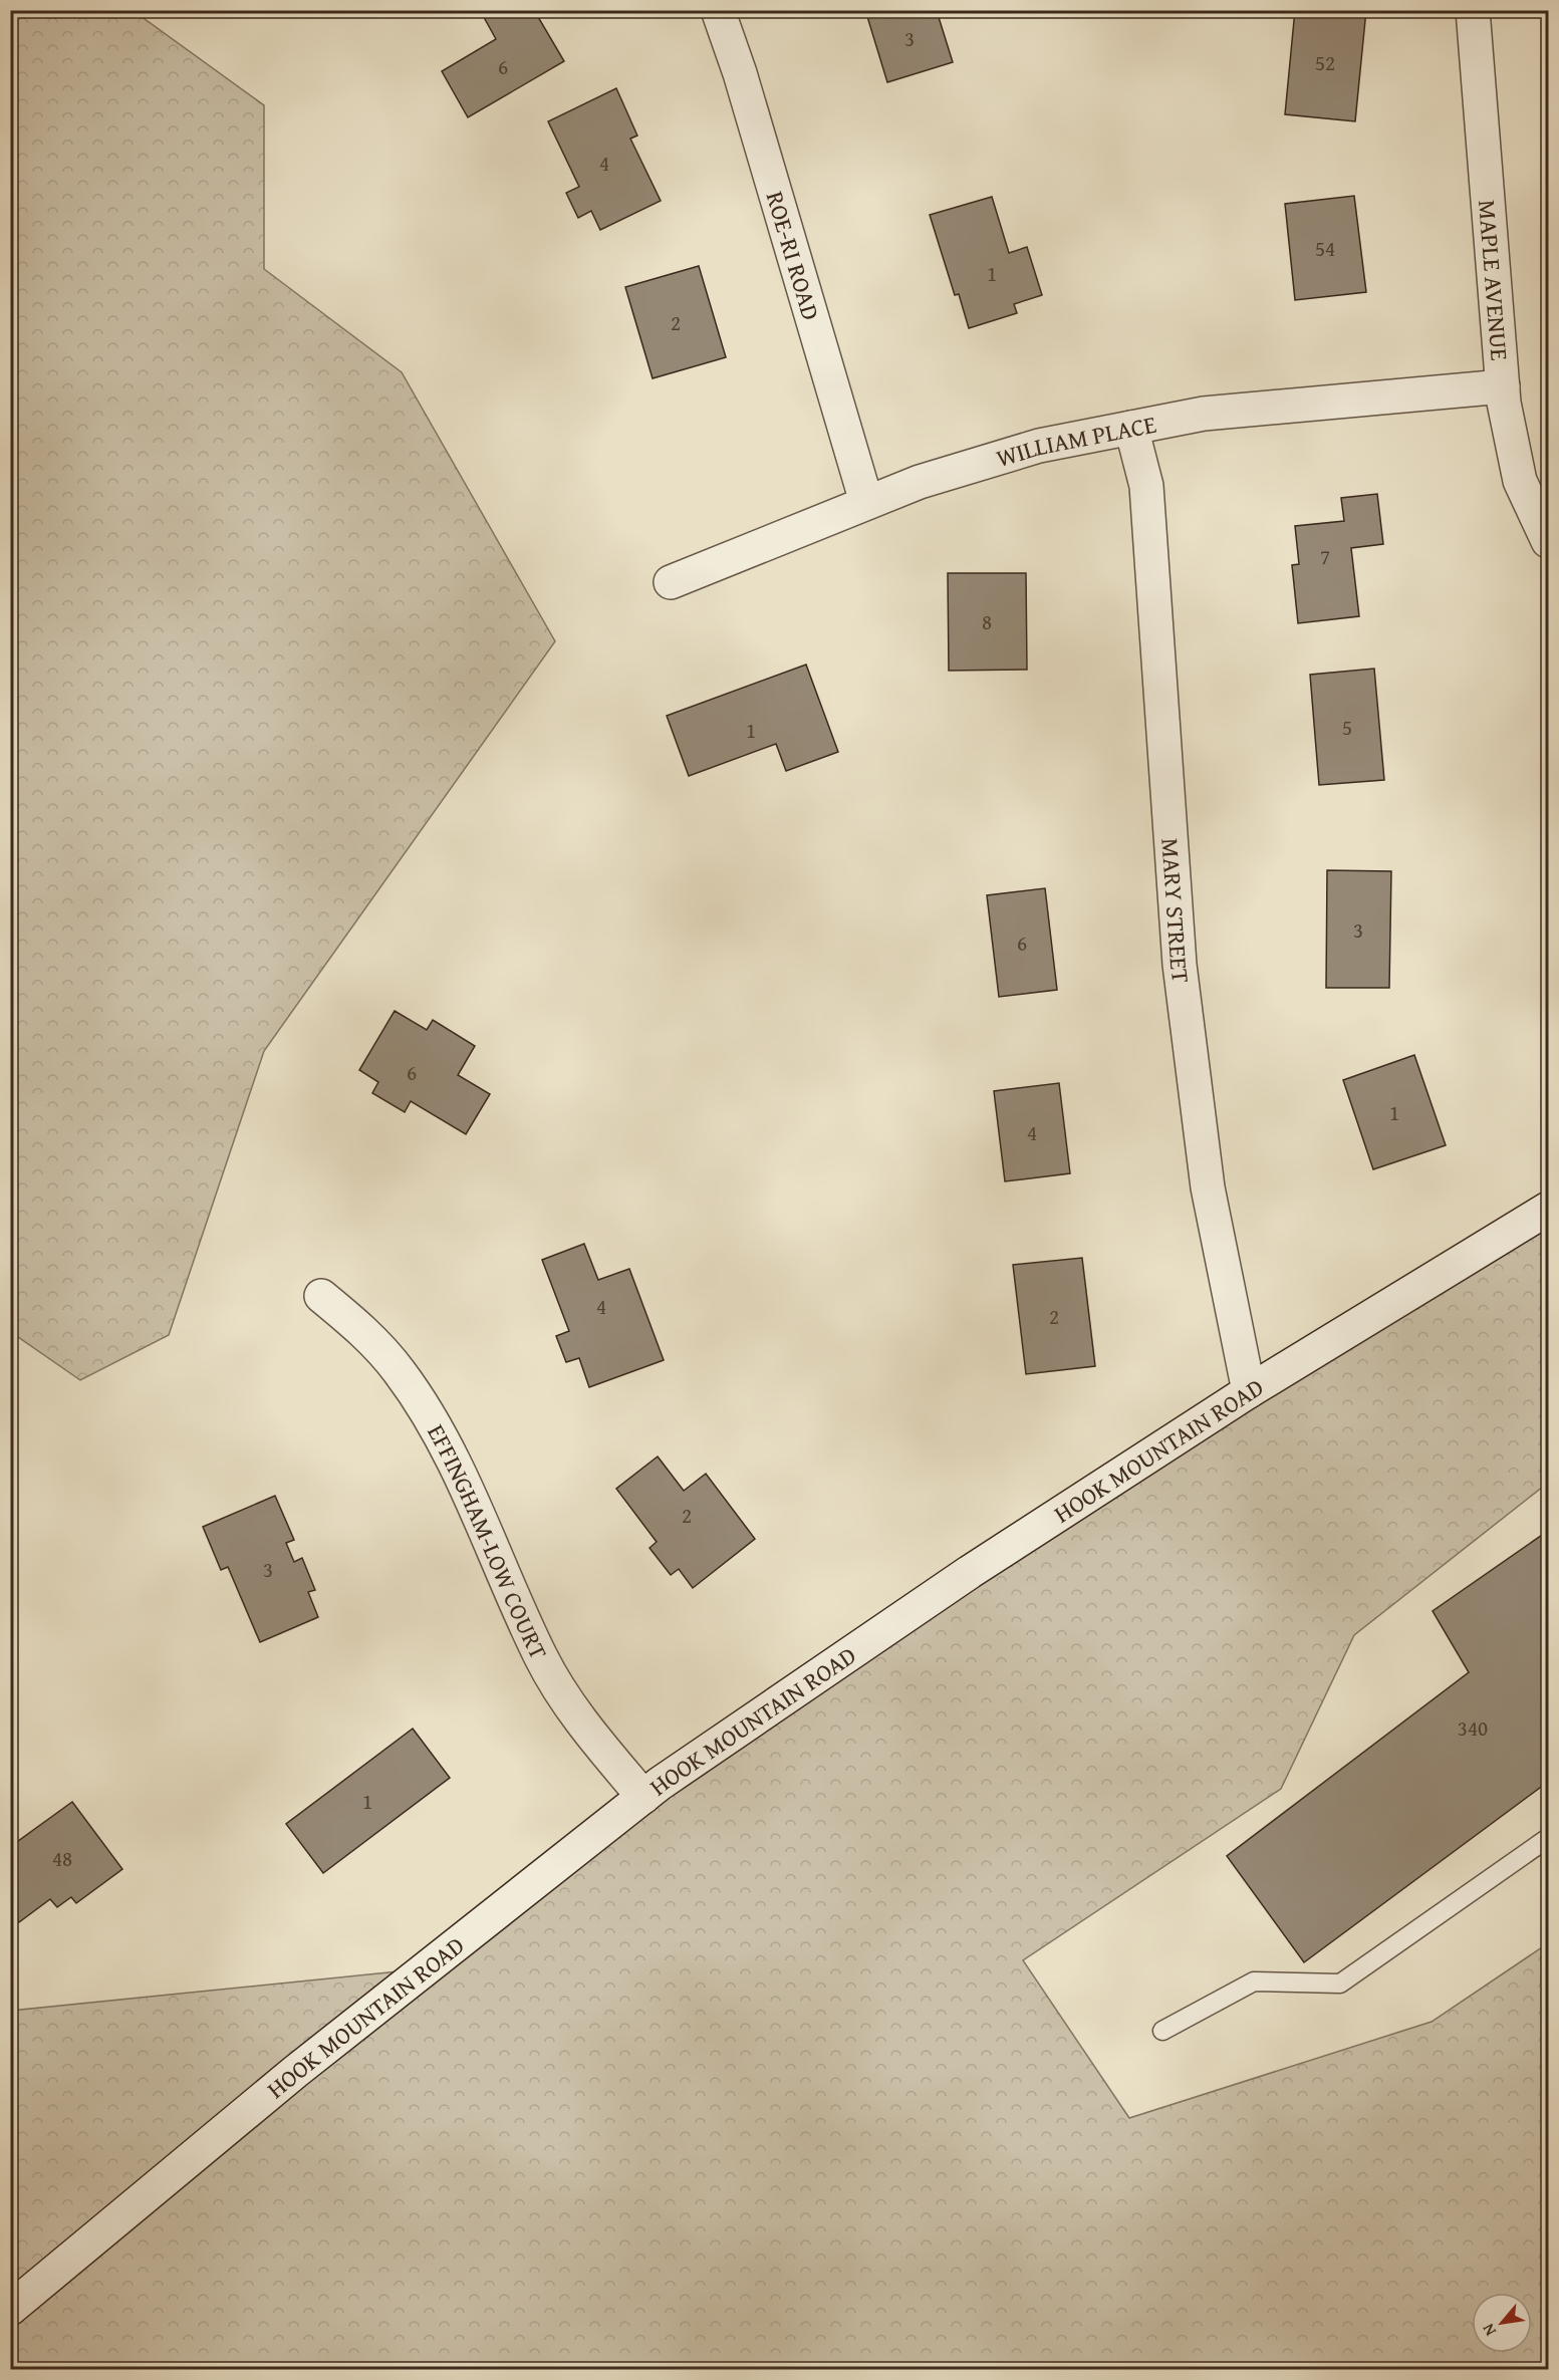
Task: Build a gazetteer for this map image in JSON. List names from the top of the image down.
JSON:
{
  "streets": {
    "street": [
      "ROE-RI ROAD",
      "MAPLE AVENUE",
      "WILLIAM PLACE",
      "MARY STREET",
      "HOOK MOUNTAIN ROAD",
      "EFFINGHAM-LOW COURT"
    ]
  },
  "crossings": [
    ["ROE-RI ROAD", "WILLIAM PLACE"],
    ["MAPLE AVENUE", "WILLIAM PLACE"],
    ["WILLIAM PLACE", "MARY STREET"],
    ["MARY STREET", "HOOK MOUNTAIN ROAD"],
    ["HOOK MOUNTAIN ROAD", "EFFINGHAM-LOW COURT"]
  ],
  "house_numbers": [
    "3",
    "52",
    "6",
    "4",
    "54",
    "1",
    "2",
    "7",
    "8",
    "5",
    "1",
    "3",
    "6",
    "6",
    "1",
    "4",
    "4",
    "2",
    "2",
    "3",
    "340",
    "1",
    "48"
  ],
  "north": "bottom left"
}
